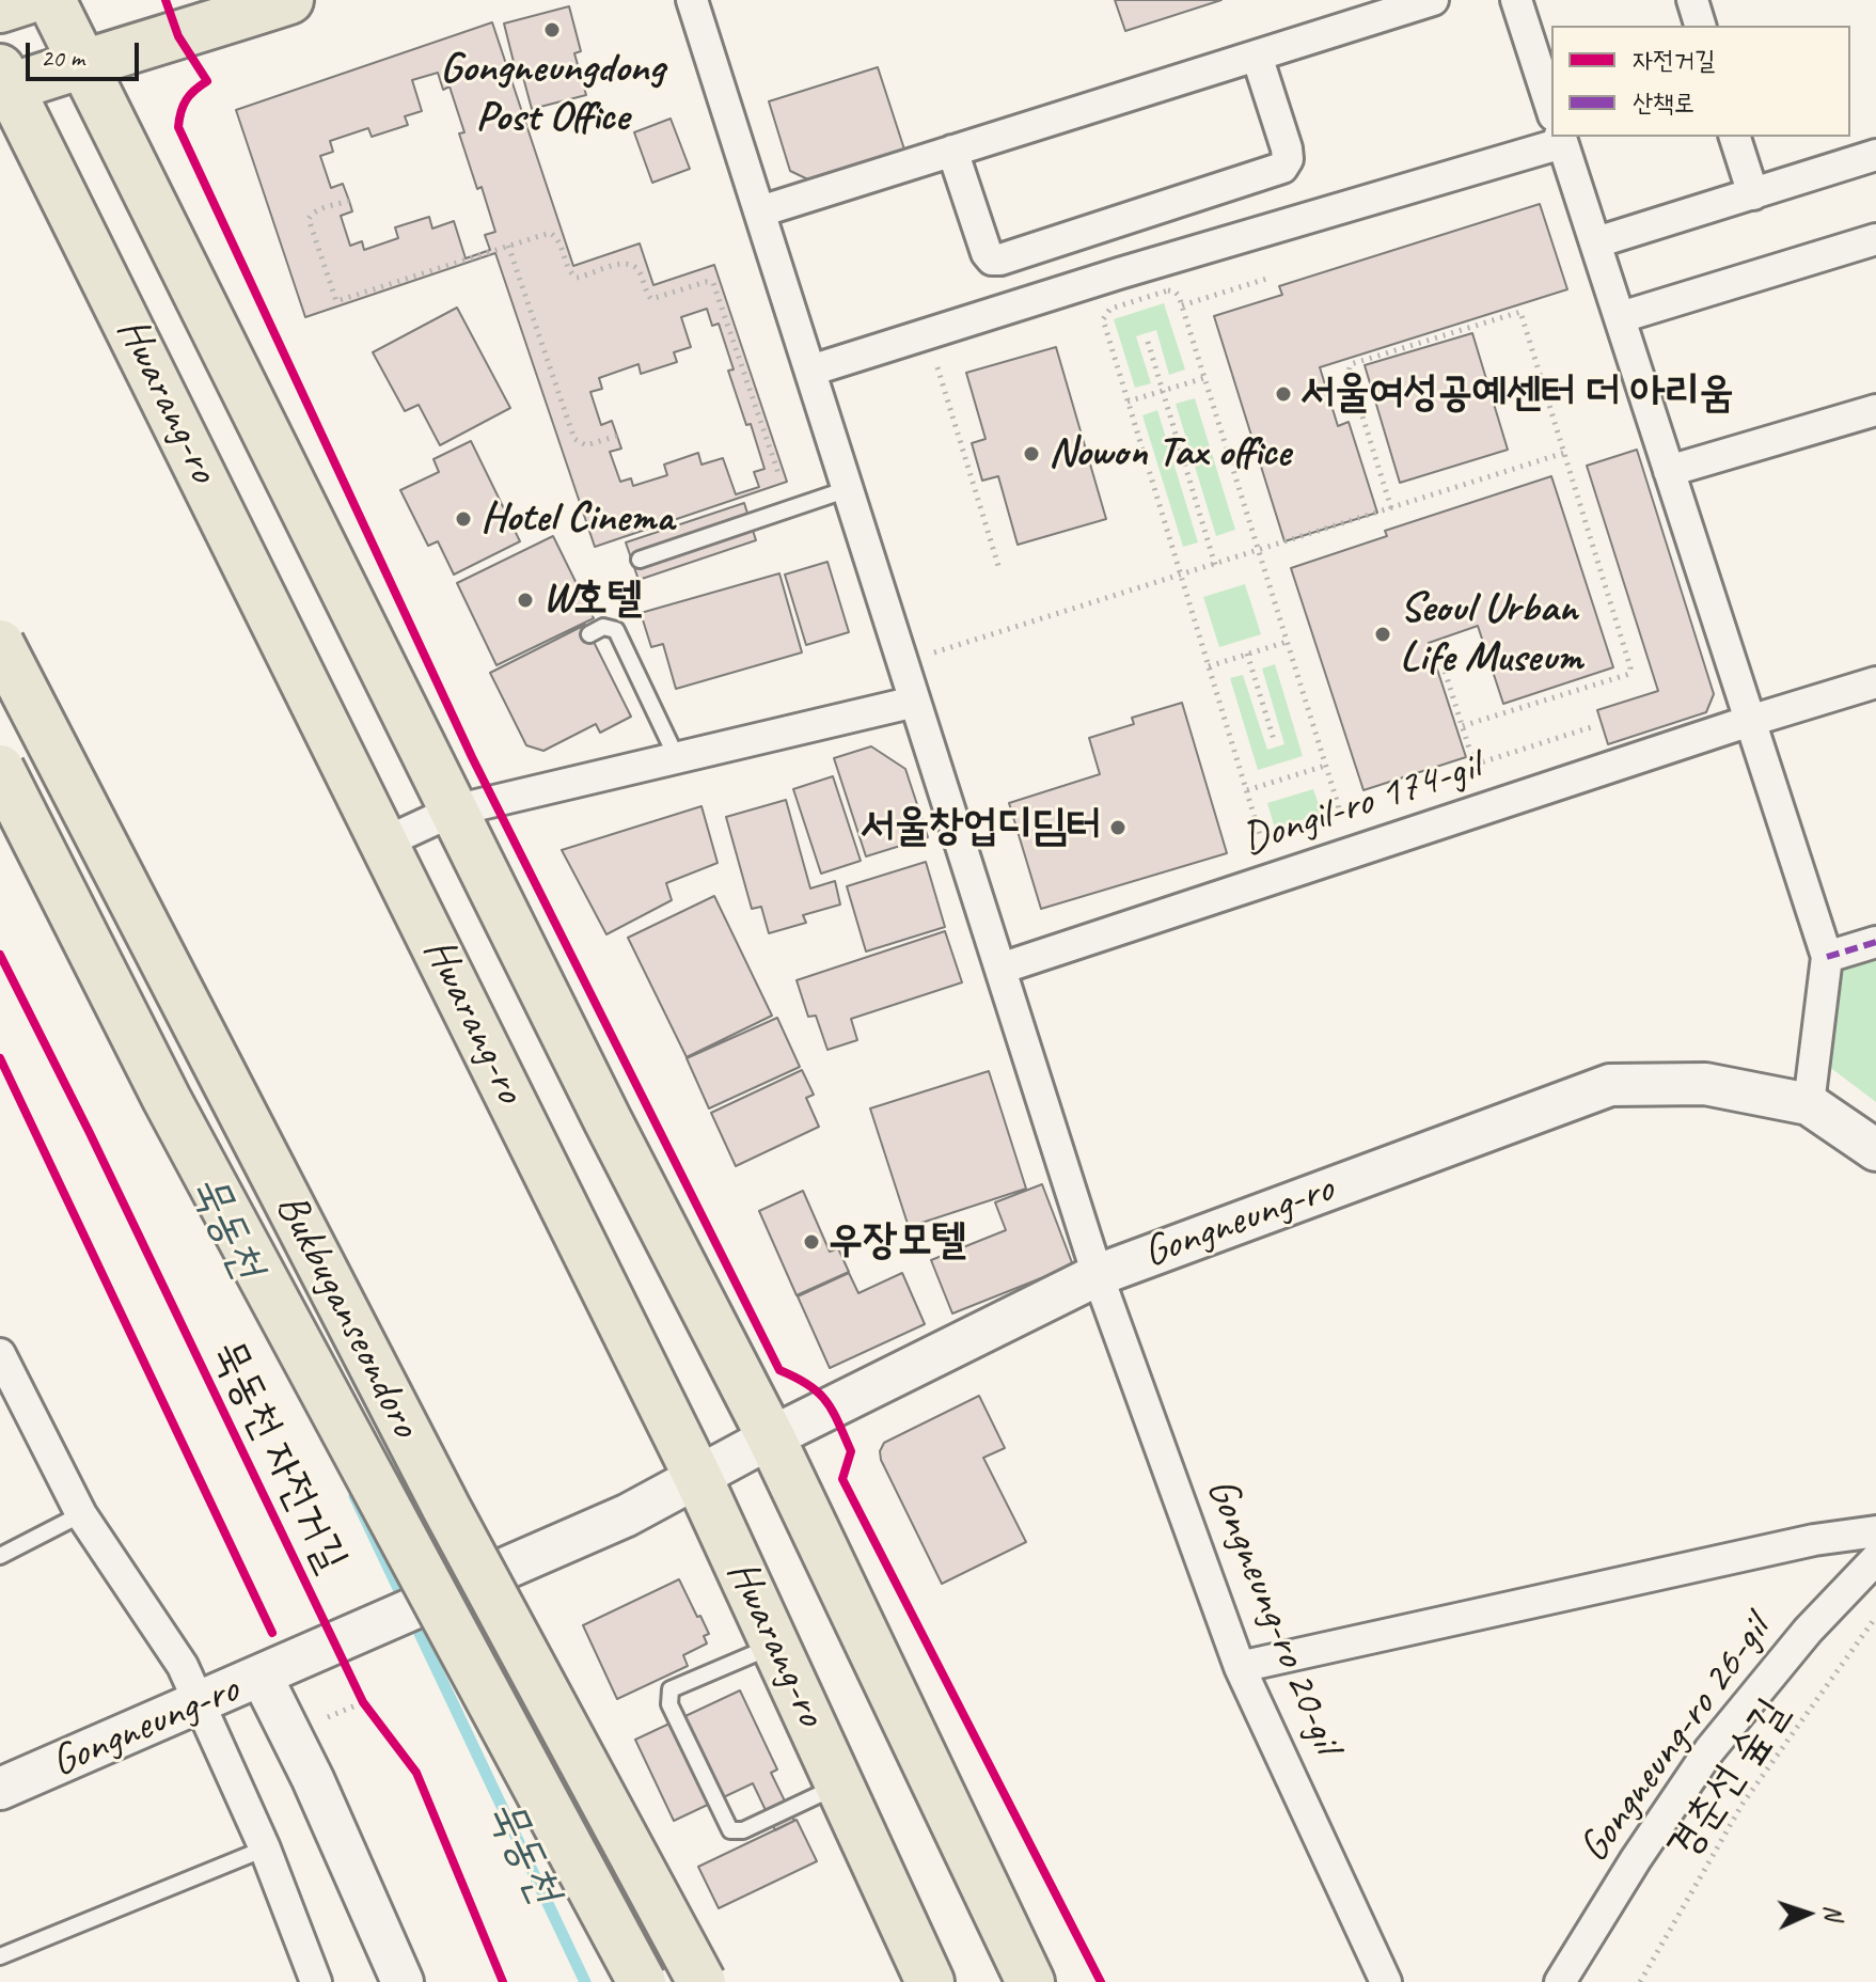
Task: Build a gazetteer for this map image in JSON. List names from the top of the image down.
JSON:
{
  "streets": {
    "main road": ["Hwarang-ro", "Bukbuganseondoro"],
    "street": [
      "Dongil-ro 174-gil",
      "Gongneung-ro",
      "Gongneung-ro 20-gil",
      "Gongneung-ro 26-gil"
    ],
    "path": ["경춘선 숲길"],
    "cycle path": ["묵동천 자전거길"]
  },
  "crossings": [
    ["Hwarang-ro", "Gongneung-ro"],
    ["Gongneung-ro", "Gongneung-ro 20-gil"]
  ],
  "water": ["묵동천"],
  "places": [
    "Gongneungdong Post Office",
    "서울여성공예센터 더 아리움",
    "Nowon Tax office",
    "Hotel Cinema",
    "W호텔",
    "Seoul Urban Life Museum",
    "서울창업디딤터",
    "우장모텔"
  ],
  "legend": ["자전거길", "산책로"],
  "scale_bar": "20 m",
  "north": "right"
}
